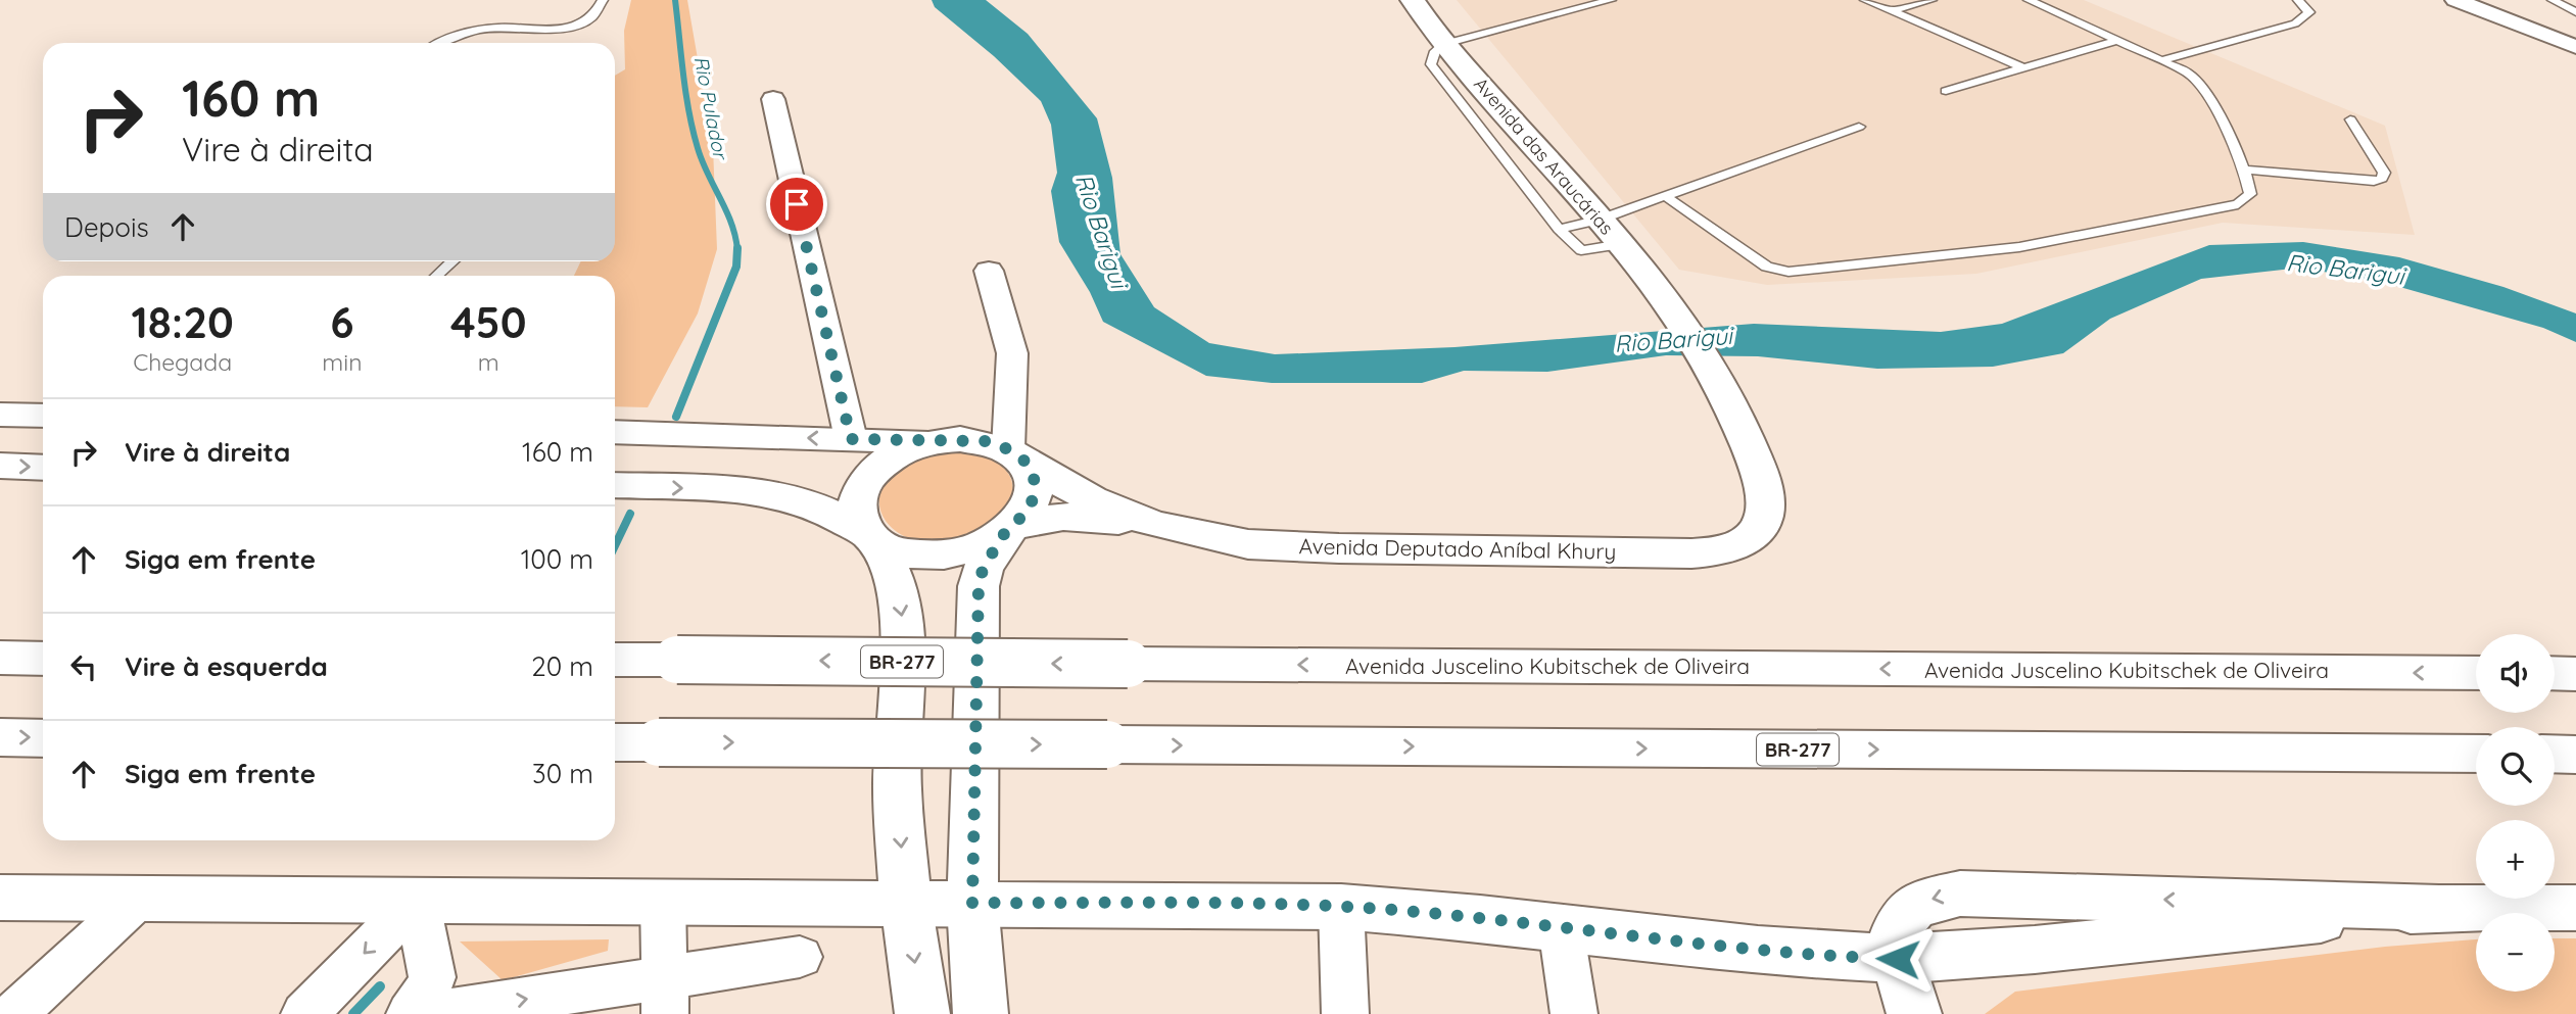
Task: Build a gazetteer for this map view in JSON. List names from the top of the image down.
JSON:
{
  "streets": {
    "main road": [
      "Avenida das Araucárias",
      "Avenida Deputado Aníbal Khury",
      "BR-277",
      "Avenida Juscelino Kubitschek de Oliveira"
    ]
  },
  "crossings": [
    ["Avenida das Araucárias", "Avenida Deputado Aníbal Khury"]
  ],
  "water": ["Rio Pulador", "Rio Barigui"],
  "page": {
    "turn": ["160 m", "Vire à direita"],
    "then": "Depois",
    "eta": [
      "18:20",
      "Chegada",
      "6",
      "min",
      "450",
      "m"
    ],
    "list": [
      {
        "name": "Vire à direita",
        "value": "160 m"
      },
      {
        "name": "Siga em frente",
        "value": "100 m"
      },
      {
        "name": "Vire à esquerda",
        "value": "20 m"
      },
      {
        "name": "Siga em frente",
        "value": "30 m"
      }
    ],
    "map_buttons": ["+", "−"]
  }
}
